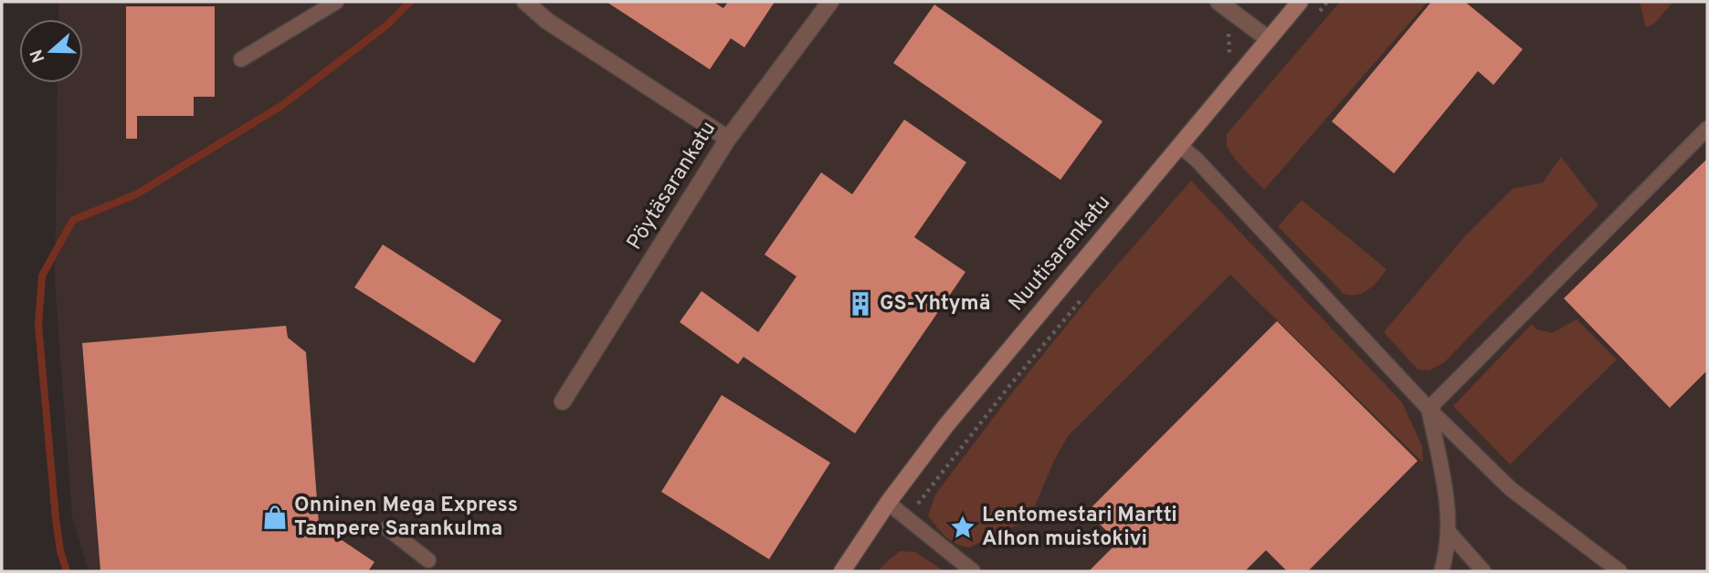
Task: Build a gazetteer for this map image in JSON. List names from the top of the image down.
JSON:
{
  "streets": {
    "main road": ["Nuutisarankatu"],
    "street": ["Pöytäsarankatu"]
  },
  "places": {
    "building": ["GS-Yhtymä"],
    "shop": ["Onninen Mega Express Tampere Sarankulma"],
    "place": ["Lentomestari Martti Alhon muistokivi"]
  },
  "north": "left"
}
